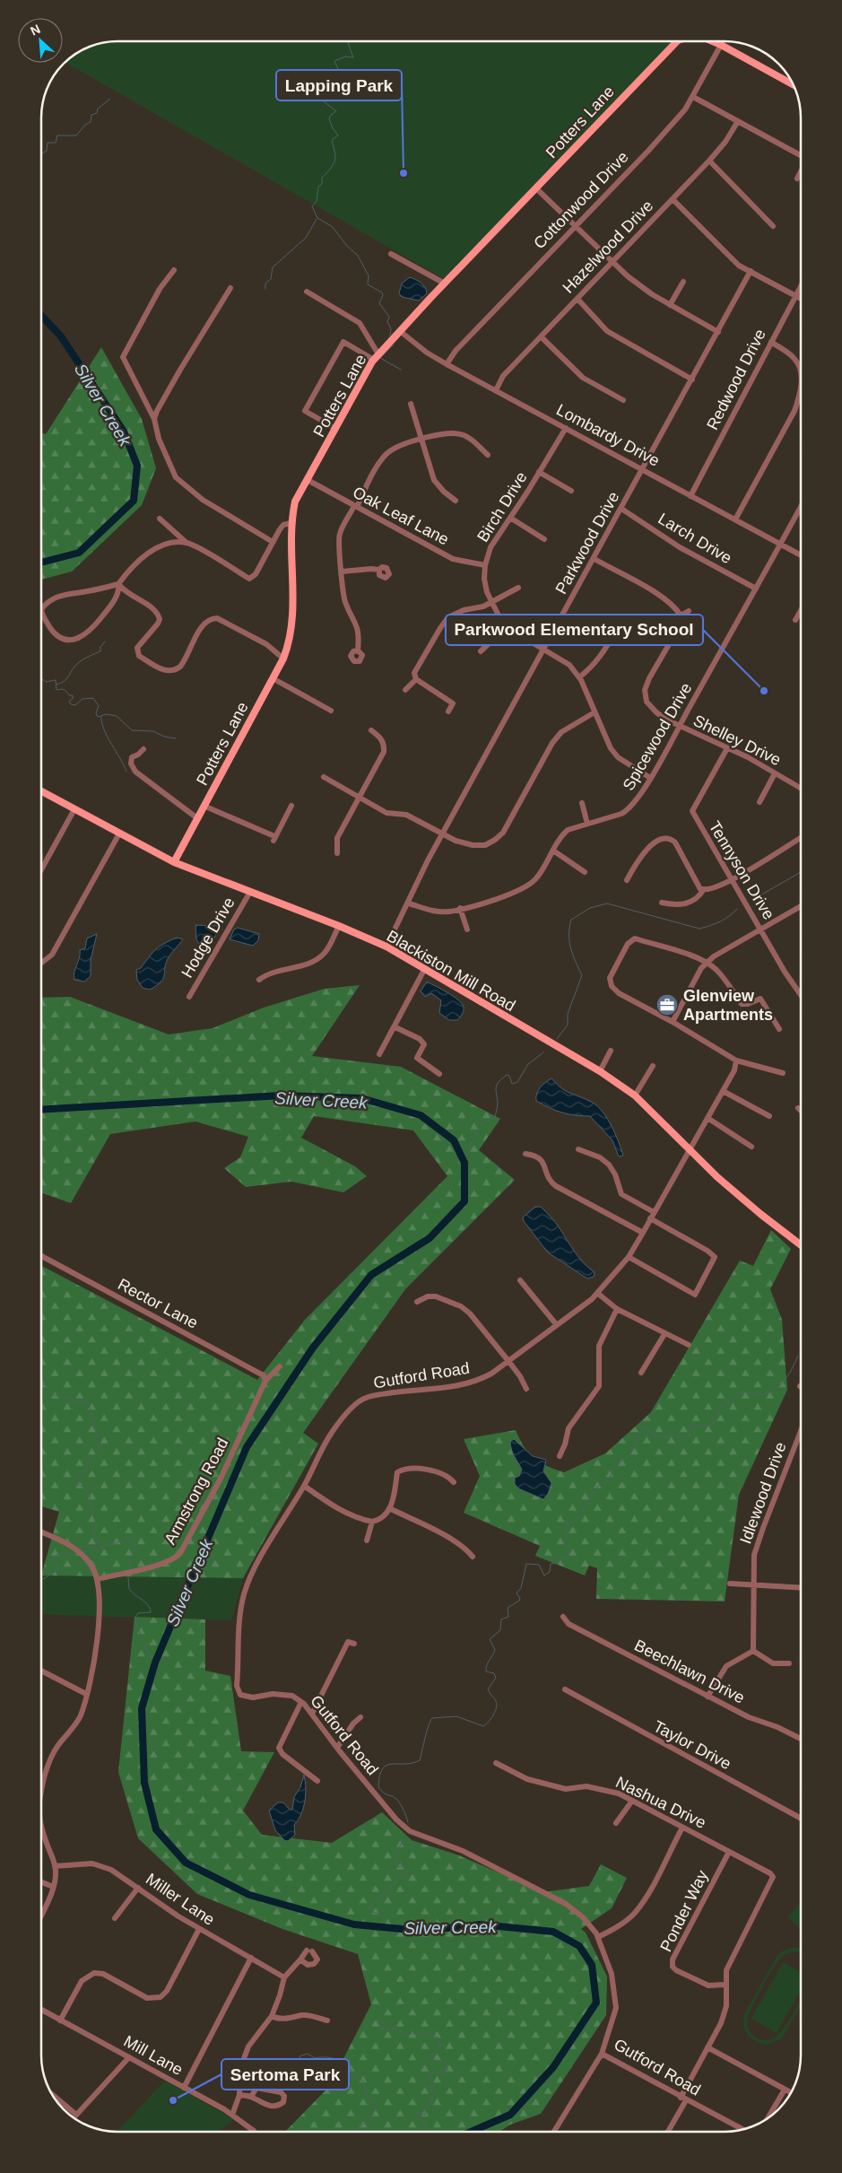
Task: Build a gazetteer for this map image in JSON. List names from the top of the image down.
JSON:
{
  "streets": {
    "main road": ["Potters Lane", "Blackiston Mill Road"],
    "street": [
      "Cottonwood Drive",
      "Hazelwood Drive",
      "Redwood Drive",
      "Lombardy Drive",
      "Birch Drive",
      "Oak Leaf Lane",
      "Larch Drive",
      "Parkwood Drive",
      "Spicewood Drive",
      "Shelley Drive",
      "Tennyson Drive",
      "Hodge Drive",
      "Rector Lane",
      "Gutford Road",
      "Armstrong Road",
      "Idlewood Drive",
      "Beechlawn Drive",
      "Taylor Drive",
      "Nashua Drive",
      "Miller Lane",
      "Ponder Way",
      "Mill Lane"
    ]
  },
  "crossings": [
    ["Potters Lane", "Cottonwood Drive"],
    ["Potters Lane", "Lombardy Drive"],
    ["Potters Lane", "Oak Leaf Lane"],
    ["Potters Lane", "Blackiston Mill Road"],
    ["Cottonwood Drive", "Lombardy Drive"],
    ["Hazelwood Drive", "Lombardy Drive"],
    ["Redwood Drive", "Lombardy Drive"],
    ["Lombardy Drive", "Birch Drive"],
    ["Lombardy Drive", "Parkwood Drive"],
    ["Lombardy Drive", "Spicewood Drive"],
    ["Birch Drive", "Oak Leaf Lane"],
    ["Birch Drive", "Parkwood Drive"],
    ["Birch Drive", "Spicewood Drive"],
    ["Larch Drive", "Parkwood Drive"],
    ["Larch Drive", "Spicewood Drive"],
    ["Parkwood Drive", "Spicewood Drive"],
    ["Parkwood Drive", "Blackiston Mill Road"],
    ["Spicewood Drive", "Shelley Drive"],
    ["Shelley Drive", "Tennyson Drive"],
    ["Hodge Drive", "Blackiston Mill Road"],
    ["Blackiston Mill Road", "Gutford Road"],
    ["Rector Lane", "Armstrong Road"],
    ["Nashua Drive", "Ponder Way"]
  ],
  "water": ["Silver Creek"],
  "places": {
    "other": ["Lapping Park", "Parkwood Elementary School", "Sertoma Park"],
    "office": ["Glenview Apartments"]
  },
  "north": "top left"
}
